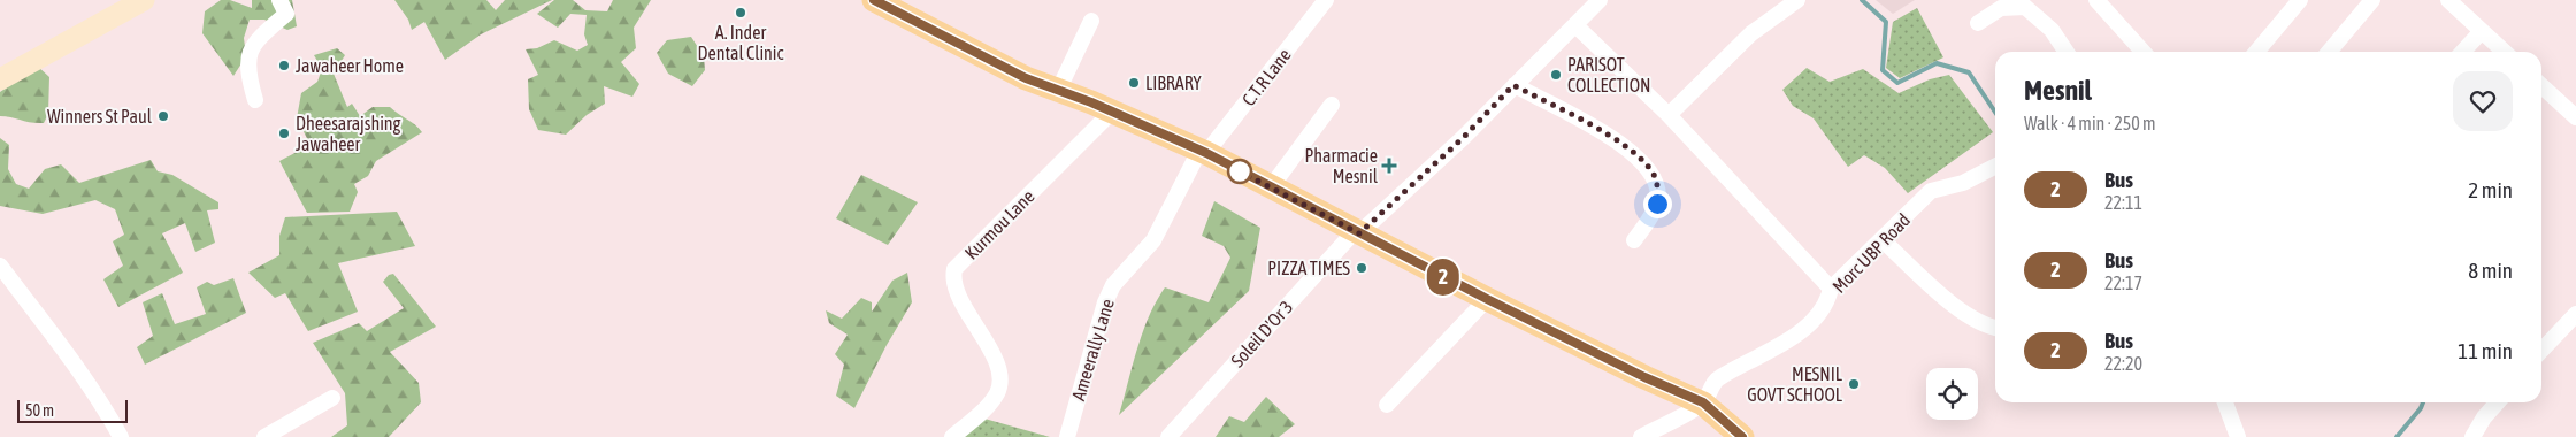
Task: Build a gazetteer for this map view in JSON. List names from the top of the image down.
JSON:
{
  "streets": {
    "street": [
      "C.T.R Lane",
      "Kurmou Lane",
      "Morc UBP Road",
      "Soleil D'Or 3",
      "Ameerally Lane"
    ]
  },
  "crossings": [
    ["C.T.R Lane", "Ameerally Lane"]
  ],
  "places": {
    "other": [
      "A. Inder Dental Clinic",
      "Jawaheer Home",
      "PARISOT COLLECTION",
      "LIBRARY",
      "Winners St Paul",
      "Dheesarajshing Jawaheer",
      "PIZZA TIMES",
      "MESNIL GOVT SCHOOL"
    ],
    "health": ["Pharmacie Mesnil"]
  },
  "lines": ["bus line 2"],
  "scale_bar": "50 m",
  "page": {
    "on_map": "2",
    "heading": ["Mesnil", "Walk · 4 min · 250 m"],
    "list": [
      {
        "mark": "2",
        "name": "Bus",
        "note": "22:11",
        "value": "2 min"
      },
      {
        "mark": "2",
        "name": "Bus",
        "note": "22:17",
        "value": "8 min"
      },
      {
        "mark": "2",
        "name": "Bus",
        "note": "22:20",
        "value": "11 min"
      }
    ],
    "scale": "50 m"
  }
}
